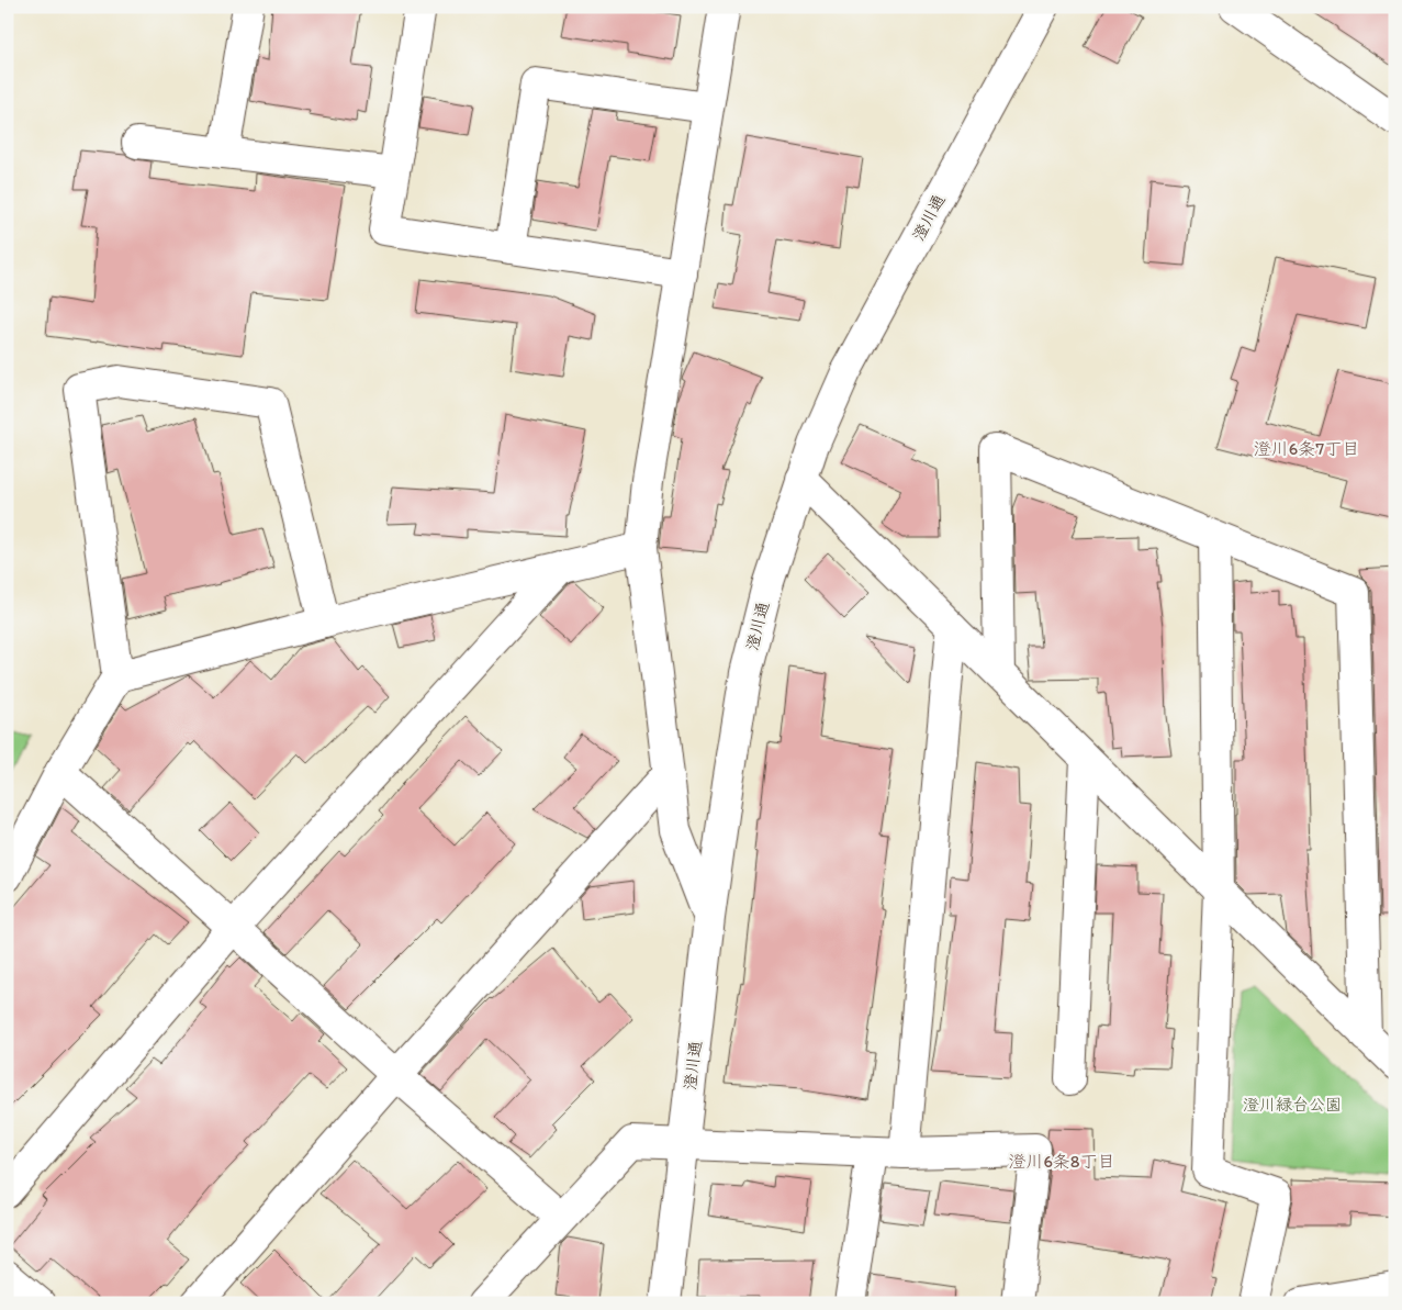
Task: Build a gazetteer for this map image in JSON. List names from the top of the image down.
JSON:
{
  "streets": {
    "street": ["澄川通"]
  },
  "districts": ["澄川6条7丁目", "澄川6条8丁目"],
  "parks": ["澄川緑台公園"]
}
